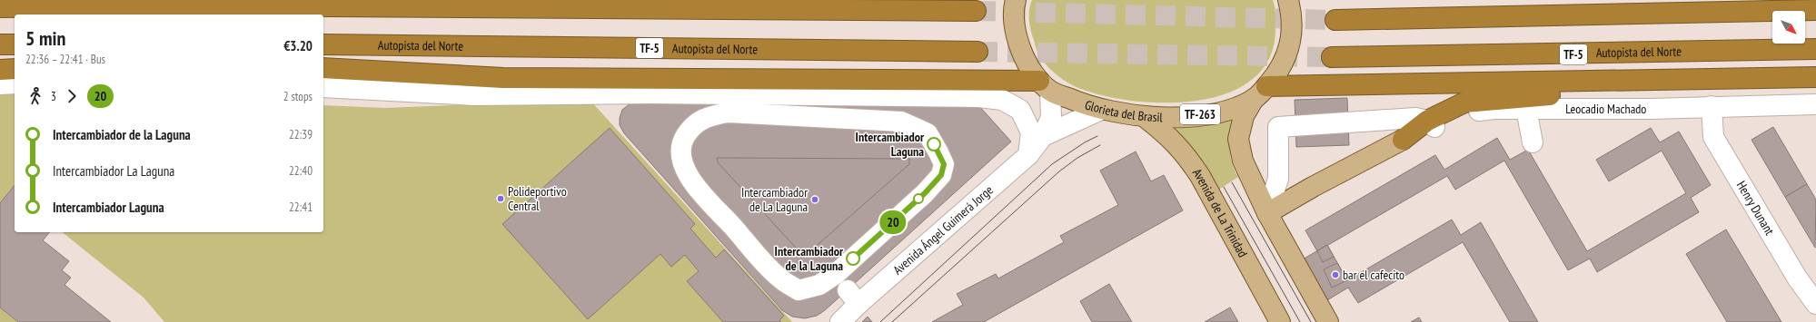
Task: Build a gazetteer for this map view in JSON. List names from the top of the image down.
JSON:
{
  "streets": {
    "highway": ["Autopista del Norte", "TF-5"],
    "main road": ["Glorieta del Brasil", "TF-263", "Avenida de La Trinidad"],
    "street": ["Leocadio Machado", "Henry Dunant", "Avenida Ángel Guimerá Jorge"]
  },
  "crossings": [
    ["Leocadio Machado", "Henry Dunant"],
    ["Glorieta del Brasil", "Avenida de La Trinidad"],
    ["Glorieta del Brasil", "Avenida Ángel Guimerá Jorge"]
  ],
  "places": [
    "Intercambiador Laguna",
    "Polideportivo Central",
    "Intercambiador de La Laguna",
    "Intercambiador de la Laguna",
    "bar el cafecito"
  ],
  "lines": ["bus line 20"],
  "north": "bottom right",
  "page": {
    "on_map": "20",
    "heading": ["5 min", "22:36 – 22:41 · Bus", "€3.20"],
    "legs": ["3", "20", "2 stops"],
    "list": [
      {
        "name": "Intercambiador de la Laguna",
        "value": "22:39"
      },
      {
        "name": "Intercambiador La Laguna",
        "value": "22:40"
      },
      {
        "name": "Intercambiador Laguna",
        "value": "22:41"
      }
    ]
  }
}
